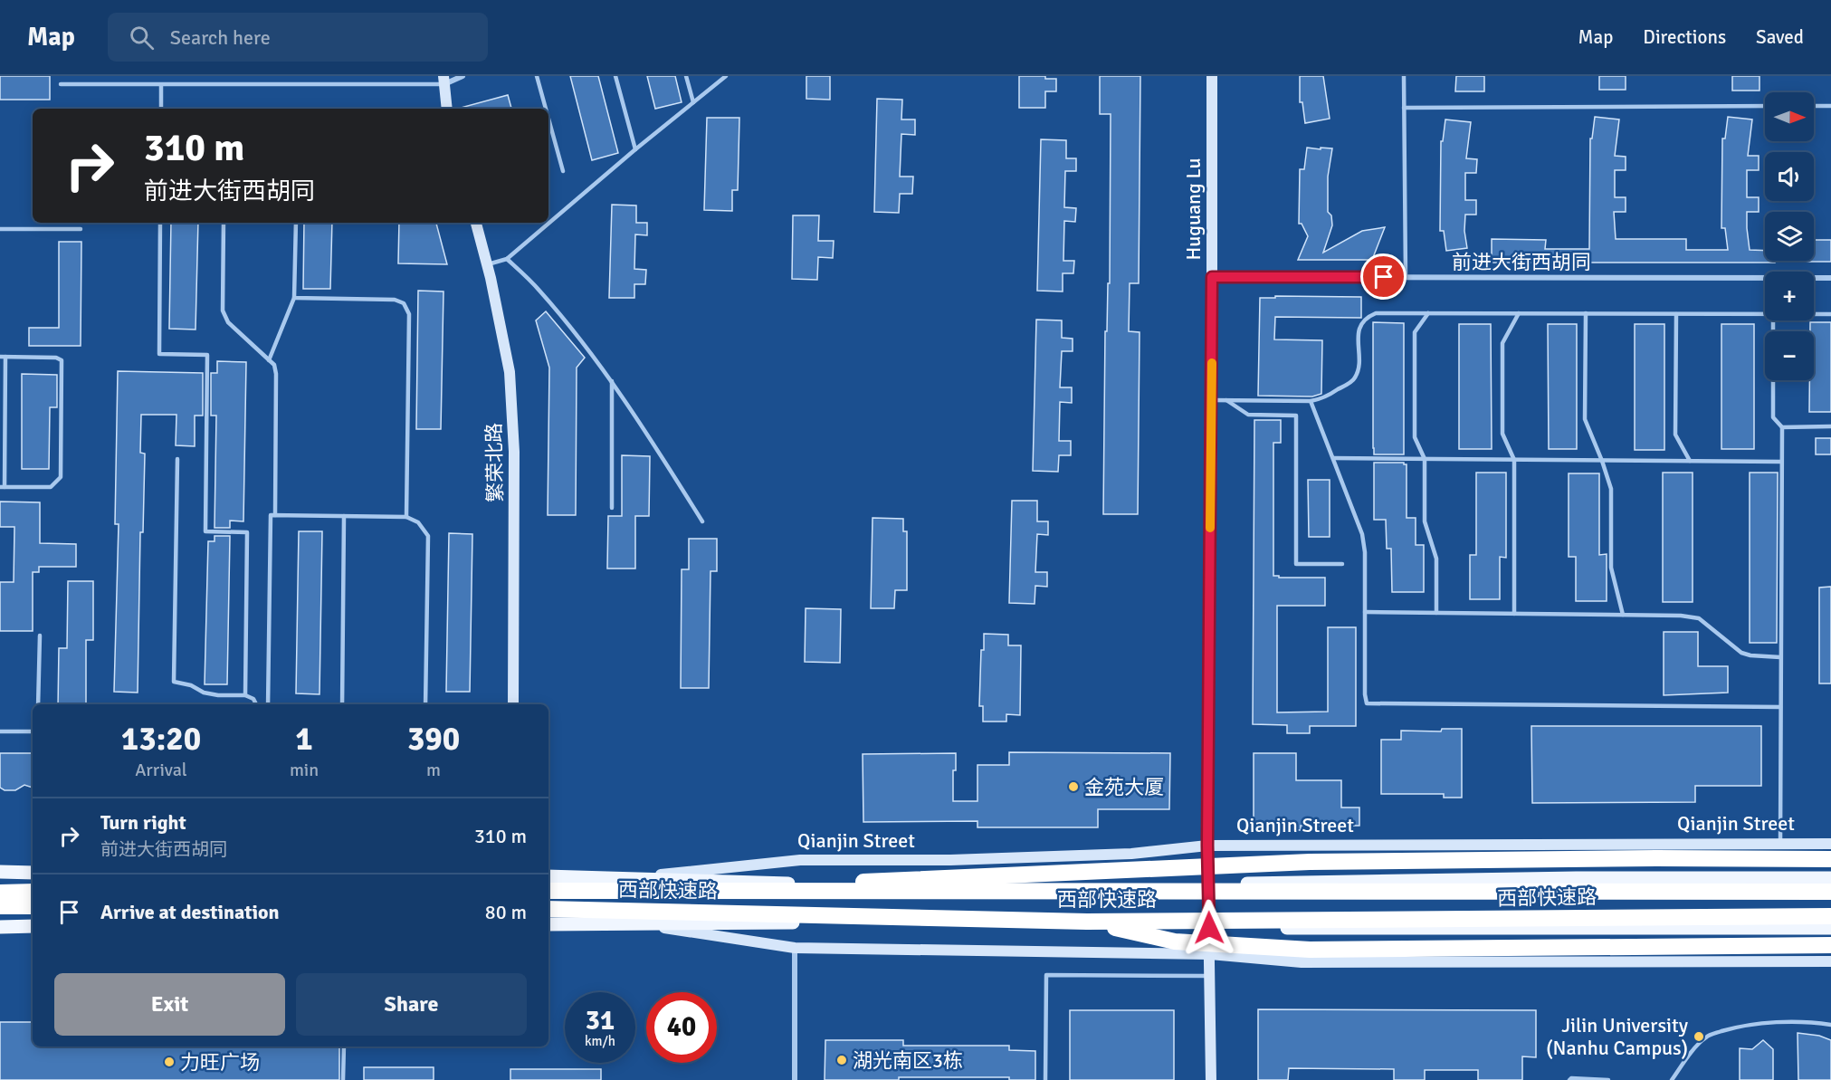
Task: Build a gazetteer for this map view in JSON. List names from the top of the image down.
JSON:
{
  "streets": {
    "highway": ["西部快速路"],
    "main road": ["Huguang Lu", "繁荣北路", "Qianjin Street"],
    "street": ["前进大街西胡同"]
  },
  "crossings": [
    ["Huguang Lu", "前进大街西胡同"],
    ["Huguang Lu", "Qianjin Street"]
  ],
  "places": [
    "金苑大厦",
    "Jilin University (Nanhu Campus)",
    "湖光南区3栋",
    "力旺广场"
  ],
  "north": "right",
  "page": {
    "header": "Map",
    "search": "Search here",
    "nav": ["Map", "Directions", "Saved"],
    "map_buttons": ["+", "−"],
    "turn": ["310 m", "前进大街西胡同"],
    "eta": [
      "13:20",
      "Arrival",
      "1",
      "min",
      "390",
      "m"
    ],
    "list": [
      {
        "name": "Turn right",
        "note": "前进大街西胡同",
        "value": "310 m"
      },
      {
        "name": "Arrive at destination",
        "value": "80 m"
      }
    ],
    "buttons": ["Exit", "Share"],
    "speed": "31 km/h",
    "limit": "40"
  }
}
